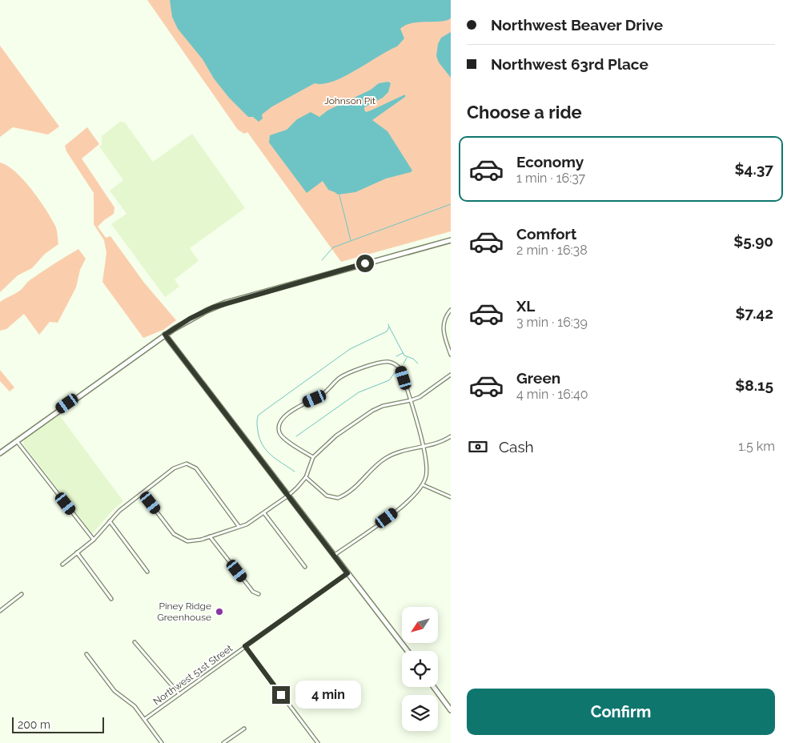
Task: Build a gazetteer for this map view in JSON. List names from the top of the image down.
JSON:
{
  "streets": {
    "street": ["Northwest 51st Street"]
  },
  "parks": ["Johnson Pit"],
  "places": ["Piney Ridge Greenhouse"],
  "scale_bar": "200 m",
  "north": "bottom left",
  "page": {
    "banner": ["Northwest Beaver Drive", "Northwest 63rd Place"],
    "heading": "Choose a ride",
    "list": [
      {
        "name": "Economy",
        "note": "1 min · 16:37",
        "value": "$4.37"
      },
      {
        "name": "Comfort",
        "note": "2 min · 16:38",
        "value": "$5.90"
      },
      {
        "name": "XL",
        "note": "3 min · 16:39",
        "value": "$7.42"
      },
      {
        "name": "Green",
        "note": "4 min · 16:40",
        "value": "$8.15"
      }
    ],
    "pay": ["Cash", "1.5 km"],
    "bubble": "4 min",
    "buttons": "Confirm",
    "scale": "200 m"
  }
}
